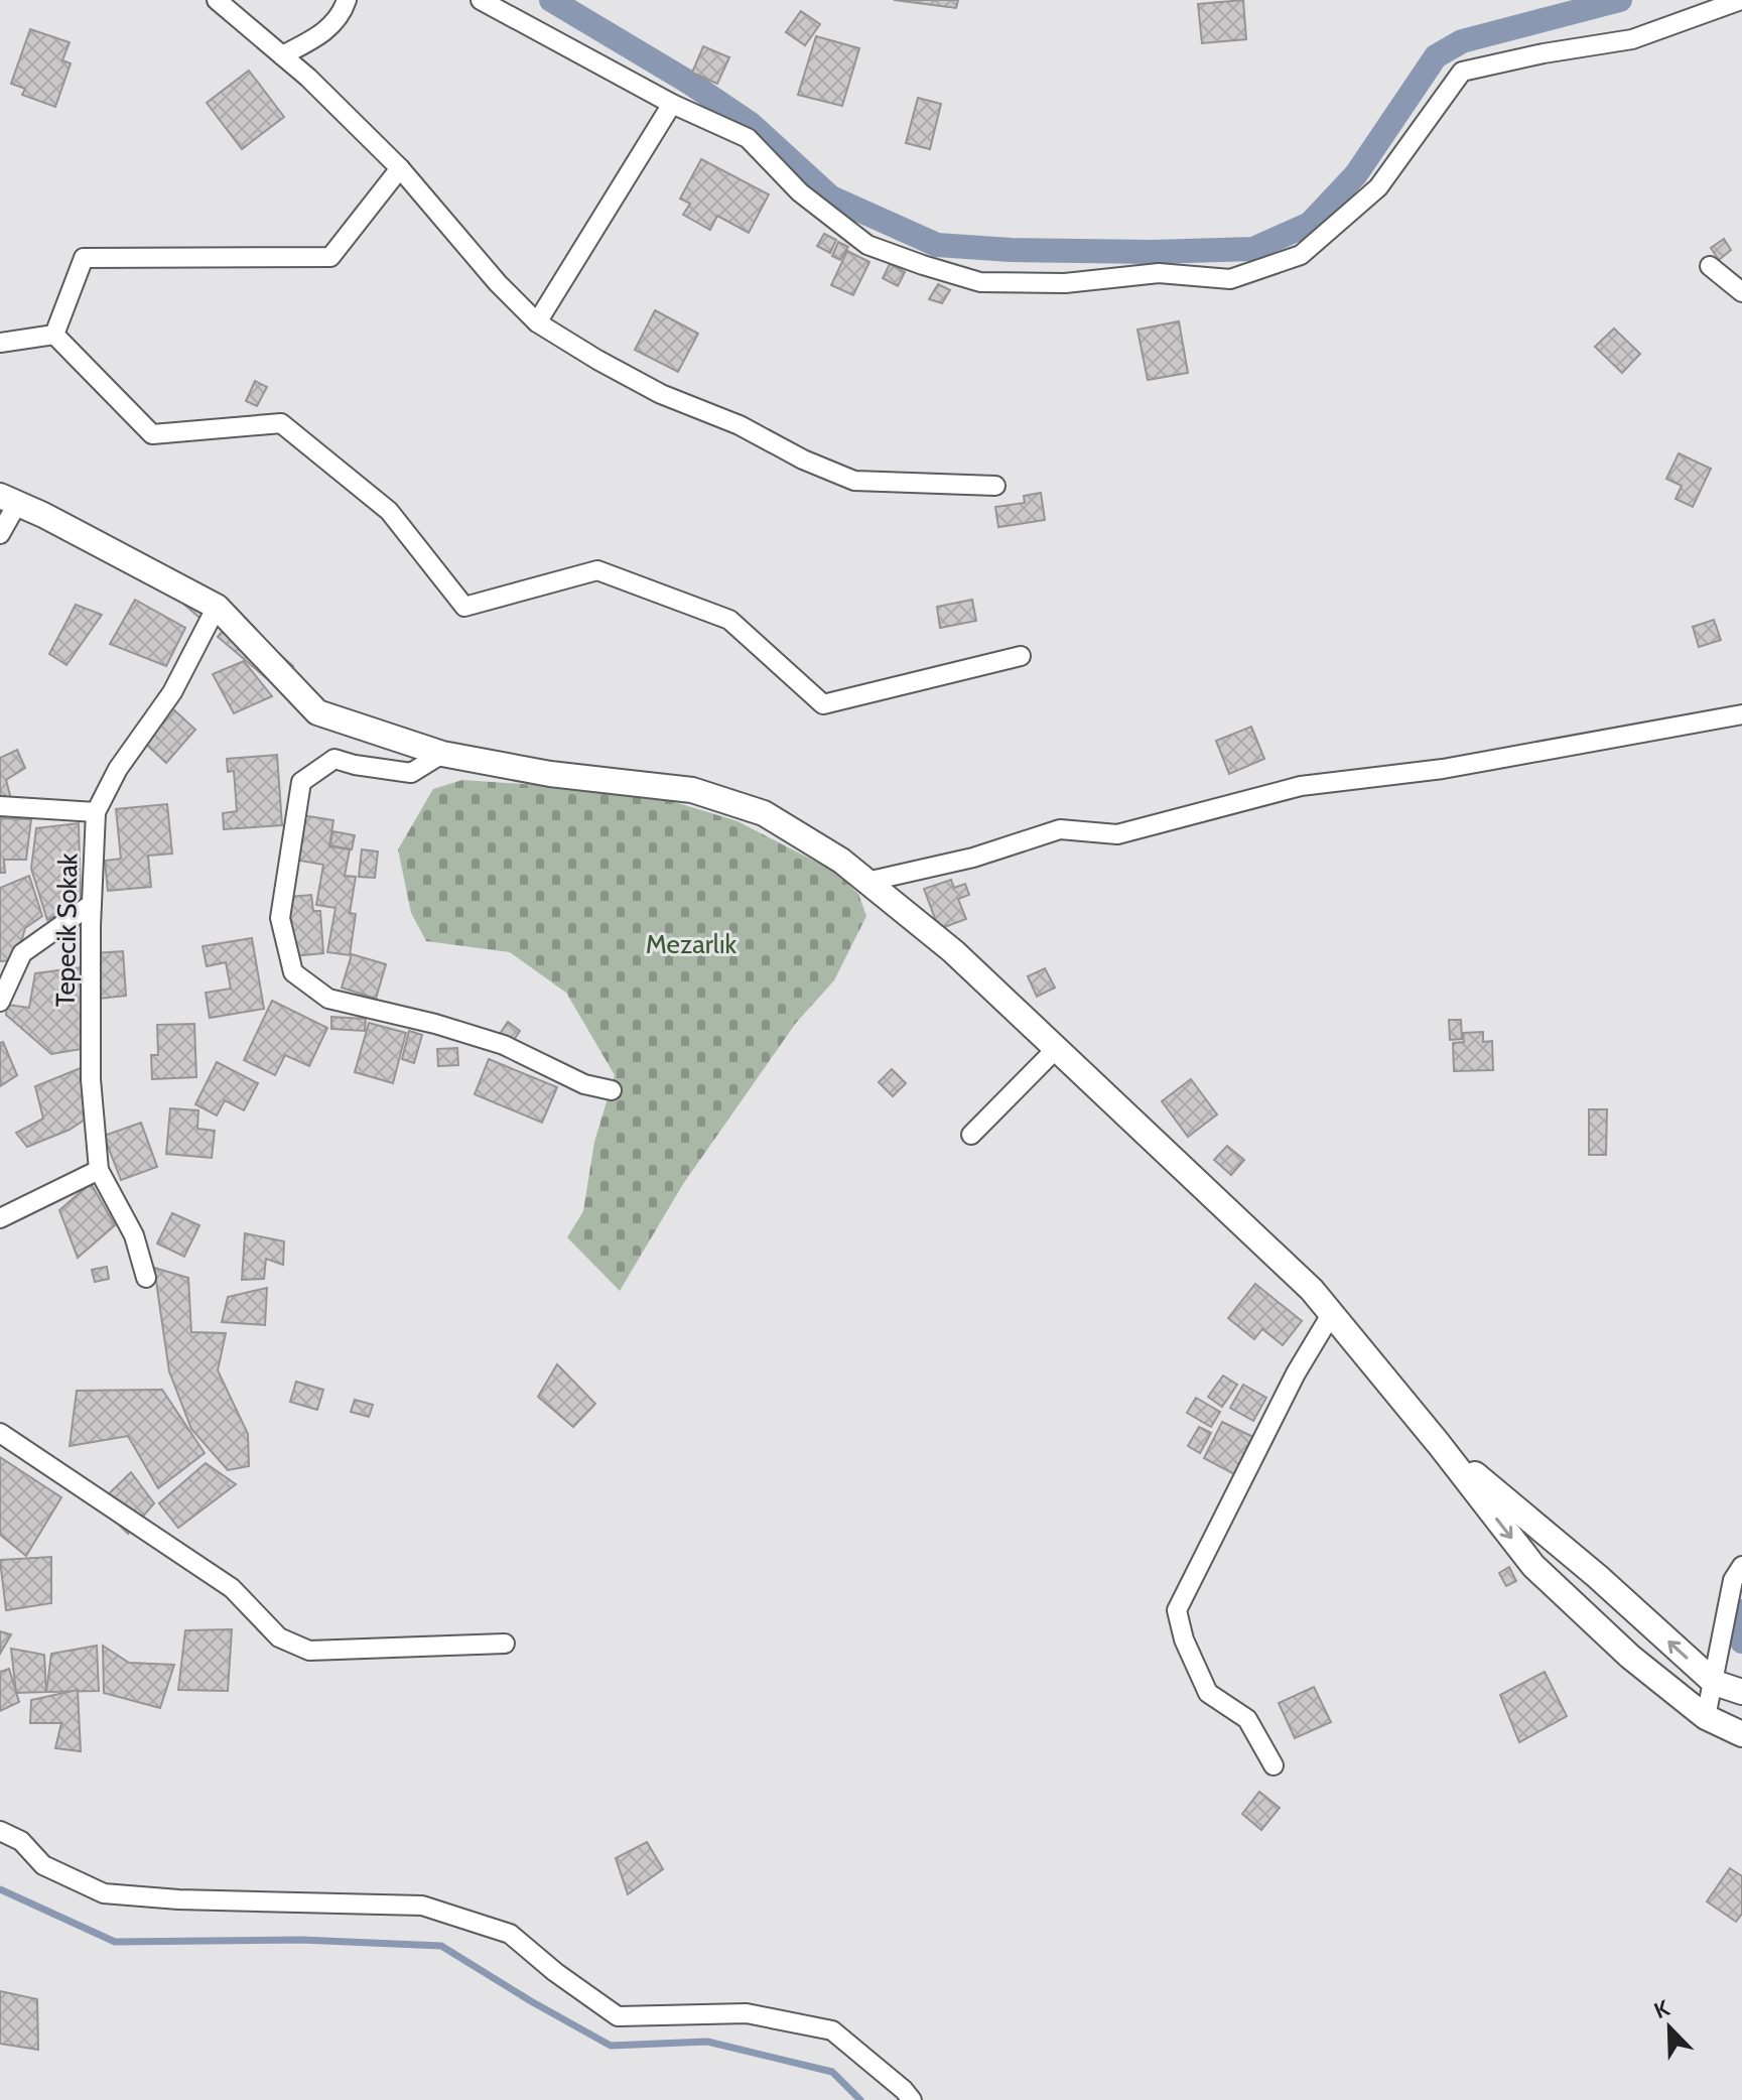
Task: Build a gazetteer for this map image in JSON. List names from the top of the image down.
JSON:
{
  "streets": {
    "street": ["Tepecik Sokak"]
  },
  "parks": ["Mezarlık"],
  "north": "top left"
}
